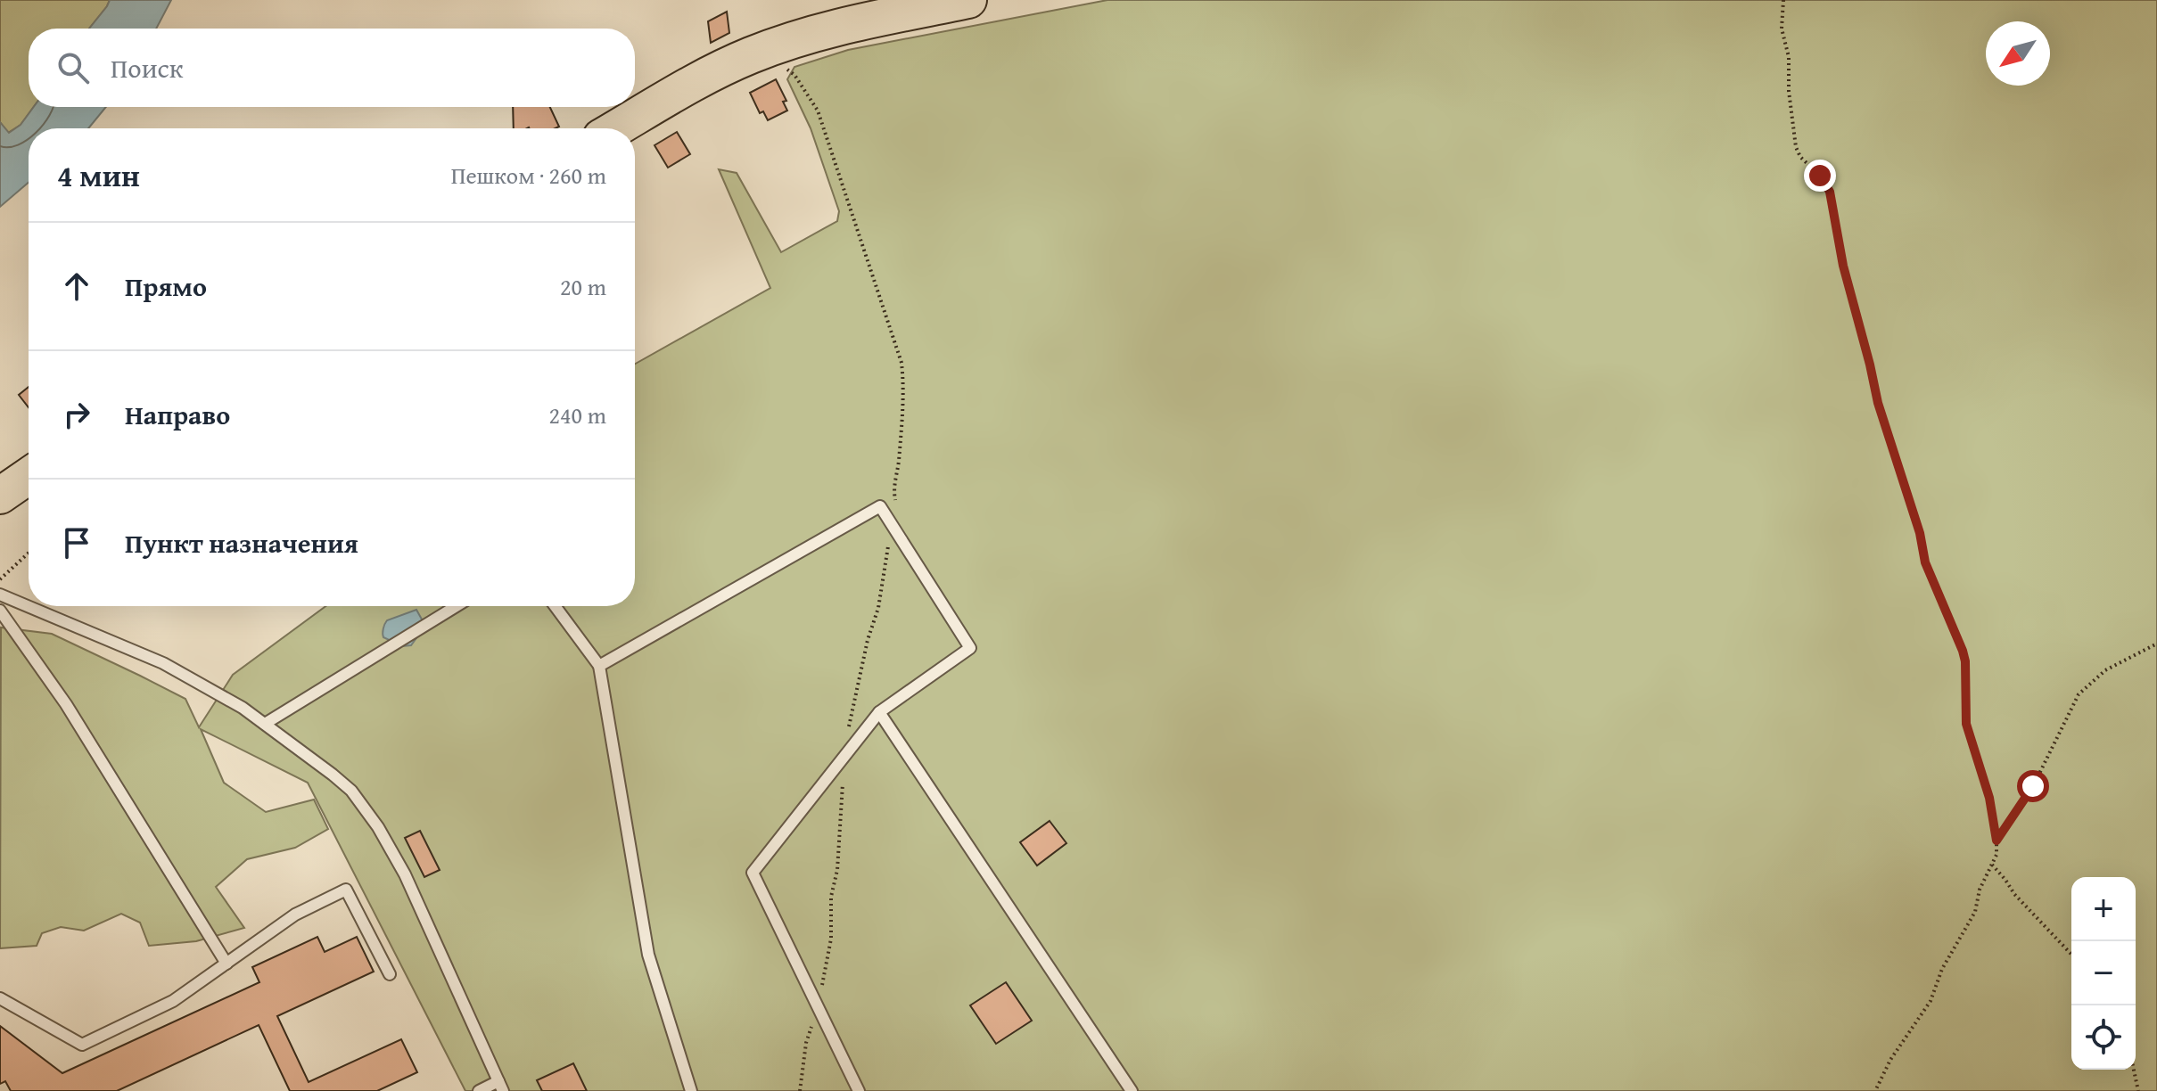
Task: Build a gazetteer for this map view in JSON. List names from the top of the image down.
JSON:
{
  "north": "bottom left",
  "page": {
    "search": "Поиск",
    "heading": ["4 мин", "Пешком · 260 m"],
    "list": [
      ["Прямо", "20 m"],
      ["Направо", "240 m"],
      "Пункт назначения"
    ],
    "map_buttons": ["+", "−"]
  }
}
